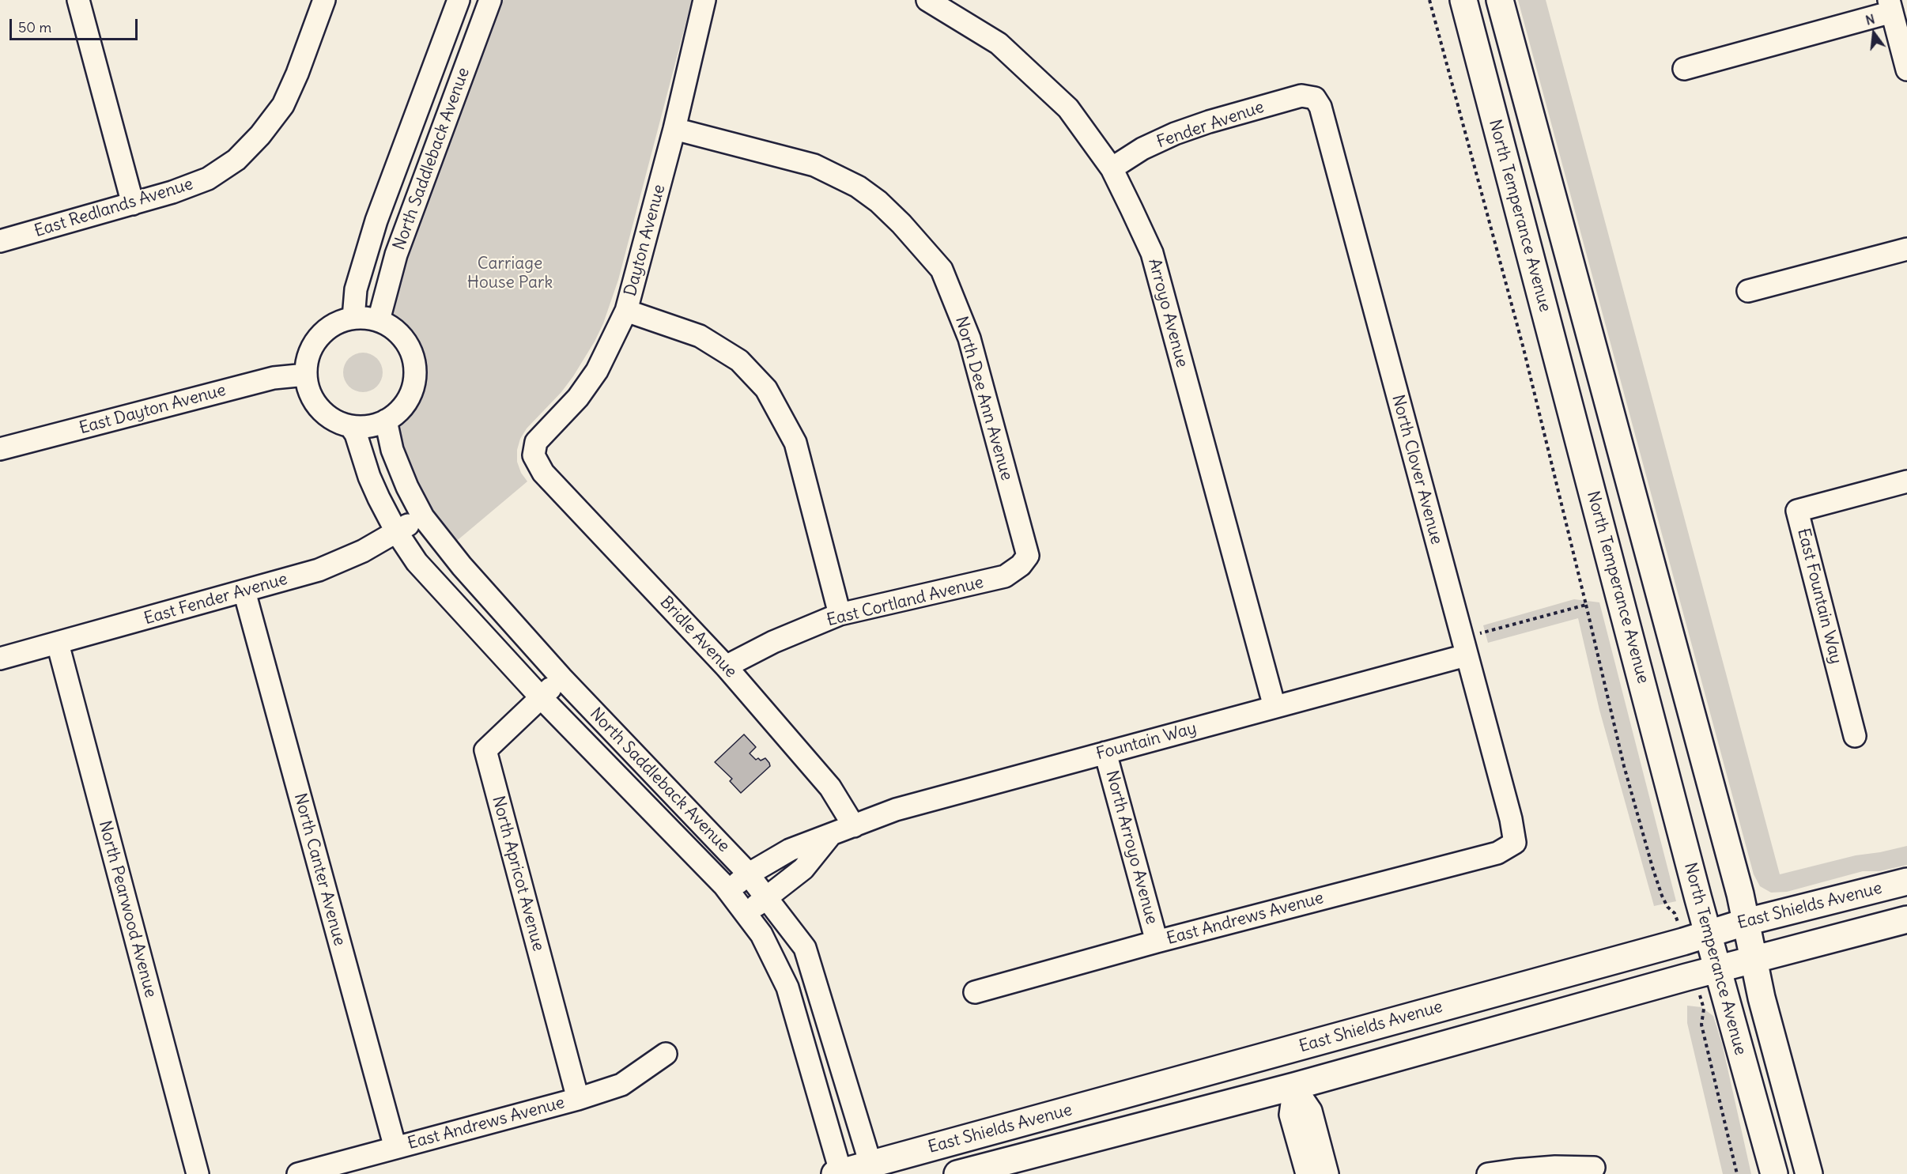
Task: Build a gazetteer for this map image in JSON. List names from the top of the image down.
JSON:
{
  "streets": {
    "main road": ["North Temperance Avenue", "East Shields Avenue"],
    "street": [
      "Fender Avenue",
      "North Saddleback Avenue",
      "East Redlands Avenue",
      "Dayton Avenue",
      "Arroyo Avenue",
      "North Dee Ann Avenue",
      "East Dayton Avenue",
      "North Clover Avenue",
      "East Fountain Way",
      "East Fender Avenue",
      "East Cortland Avenue",
      "Bridle Avenue",
      "Fountain Way",
      "North Arroyo Avenue",
      "North Canter Avenue",
      "North Apricot Avenue",
      "North Pearwood Avenue",
      "East Andrews Avenue"
    ]
  },
  "crossings": [
    ["Fender Avenue", "Arroyo Avenue"],
    ["Fender Avenue", "North Clover Avenue"],
    ["North Saddleback Avenue", "East Dayton Avenue"],
    ["North Saddleback Avenue", "East Fender Avenue"],
    ["North Saddleback Avenue", "Fountain Way"],
    ["North Saddleback Avenue", "North Apricot Avenue"],
    ["North Saddleback Avenue", "East Shields Avenue"],
    ["North Temperance Avenue", "East Shields Avenue"],
    ["Dayton Avenue", "North Dee Ann Avenue"],
    ["Dayton Avenue", "Bridle Avenue"],
    ["Arroyo Avenue", "Fountain Way"],
    ["North Dee Ann Avenue", "East Cortland Avenue"],
    ["North Clover Avenue", "Fountain Way"],
    ["North Clover Avenue", "East Andrews Avenue"],
    ["East Fender Avenue", "North Canter Avenue"],
    ["East Fender Avenue", "North Pearwood Avenue"],
    ["East Cortland Avenue", "Bridle Avenue"],
    ["Bridle Avenue", "Fountain Way"],
    ["Fountain Way", "North Arroyo Avenue"],
    ["North Arroyo Avenue", "East Andrews Avenue"],
    ["North Canter Avenue", "East Andrews Avenue"],
    ["North Apricot Avenue", "East Andrews Avenue"]
  ],
  "parks": ["Carriage House Park"],
  "scale_bar": "50 m",
  "north": "top"
}
